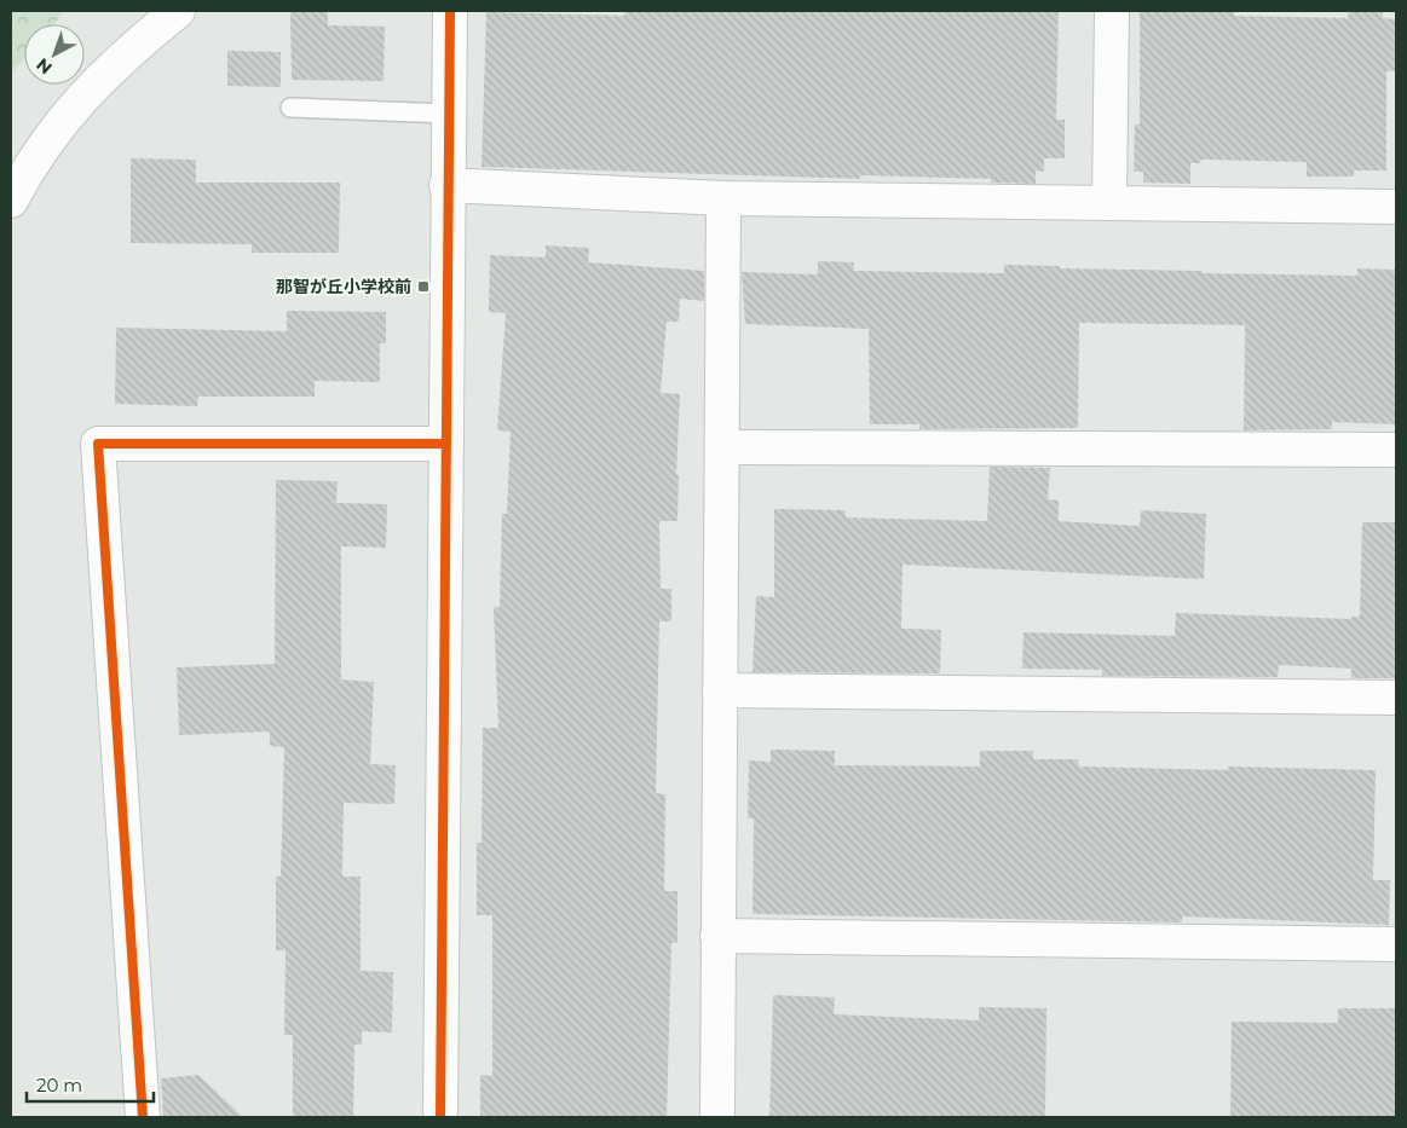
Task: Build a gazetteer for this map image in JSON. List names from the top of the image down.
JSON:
{
  "places": {
    "transit": ["那智が丘小学校前"]
  },
  "scale_bar": "20 m",
  "north": "bottom left"
}
